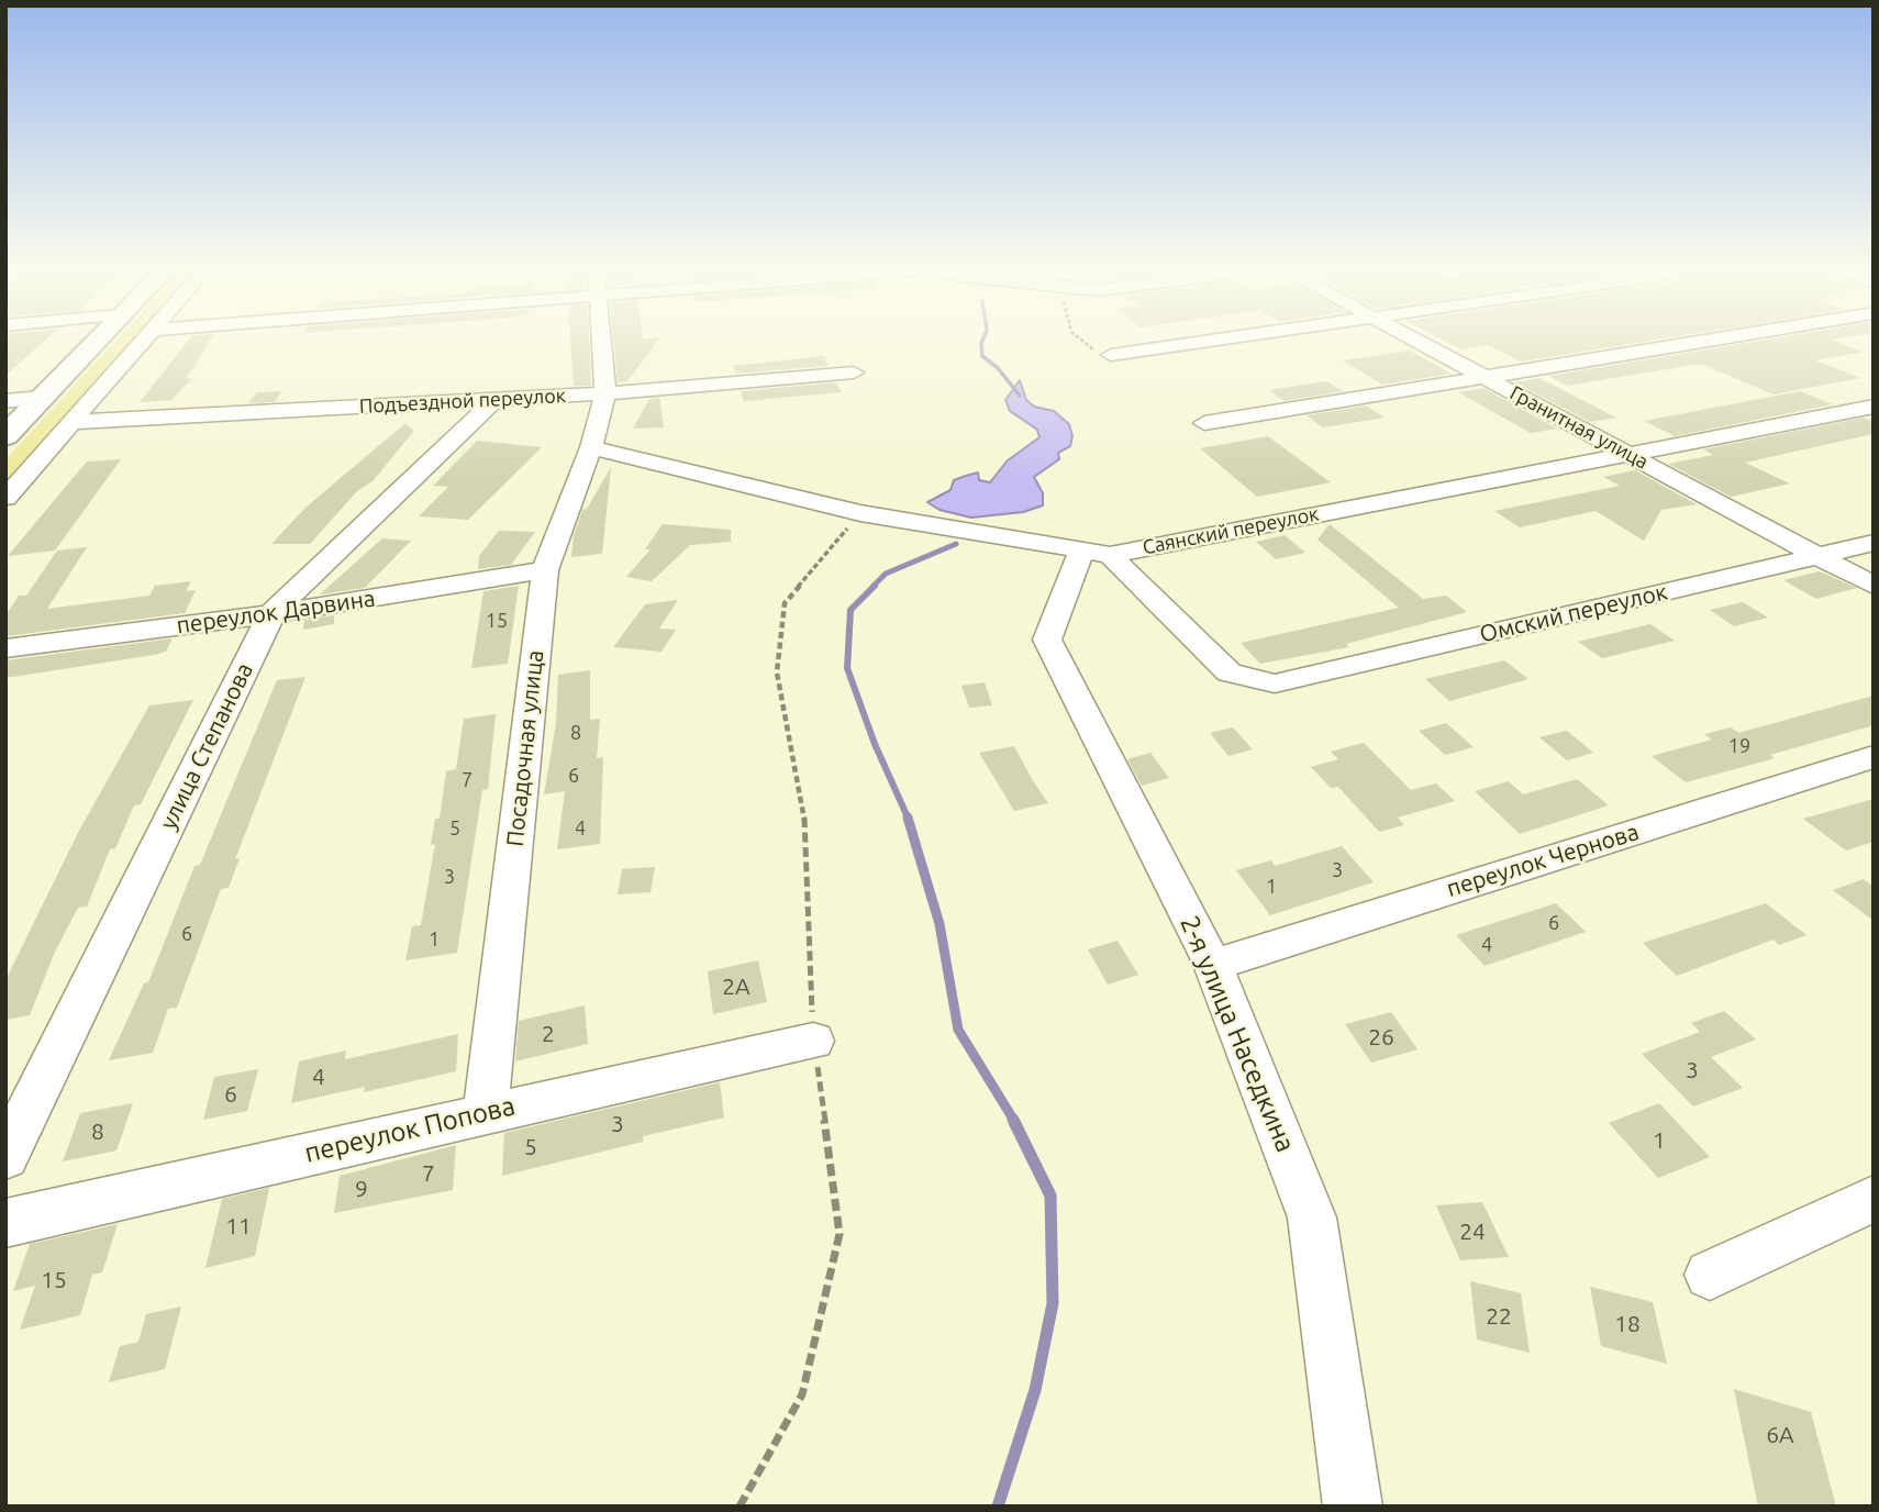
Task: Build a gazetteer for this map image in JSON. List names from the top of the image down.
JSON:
{
  "streets": {
    "street": [
      "Подъездной переулок",
      "Гранитная улица",
      "Саянский переулок",
      "переулок Дарвина",
      "Омский переулок",
      "улица Степанова",
      "Посадочная улица",
      "переулок Чернова",
      "2-я улица Наседкина",
      "переулок Попова"
    ]
  },
  "crossings": [
    ["Подъездной переулок", "улица Степанова"],
    ["Подъездной переулок", "Посадочная улица"],
    ["Гранитная улица", "Саянский переулок"],
    ["Гранитная улица", "Омский переулок"],
    ["Саянский переулок", "Омский переулок"],
    ["Саянский переулок", "Посадочная улица"],
    ["Саянский переулок", "2-я улица Наседкина"],
    ["переулок Дарвина", "улица Степанова"],
    ["переулок Дарвина", "Посадочная улица"],
    ["Омский переулок", "2-я улица Наседкина"],
    ["Посадочная улица", "переулок Попова"],
    ["переулок Чернова", "2-я улица Наседкина"]
  ],
  "house_numbers": [
    "15",
    "8",
    "19",
    "6",
    "7",
    "5",
    "4",
    "3",
    "3",
    "1",
    "6",
    "6",
    "1",
    "4",
    "2А",
    "2",
    "26",
    "3",
    "4",
    "6",
    "3",
    "8",
    "1",
    "5",
    "7",
    "9",
    "11",
    "24",
    "15",
    "22",
    "18",
    "6А"
  ]
}
